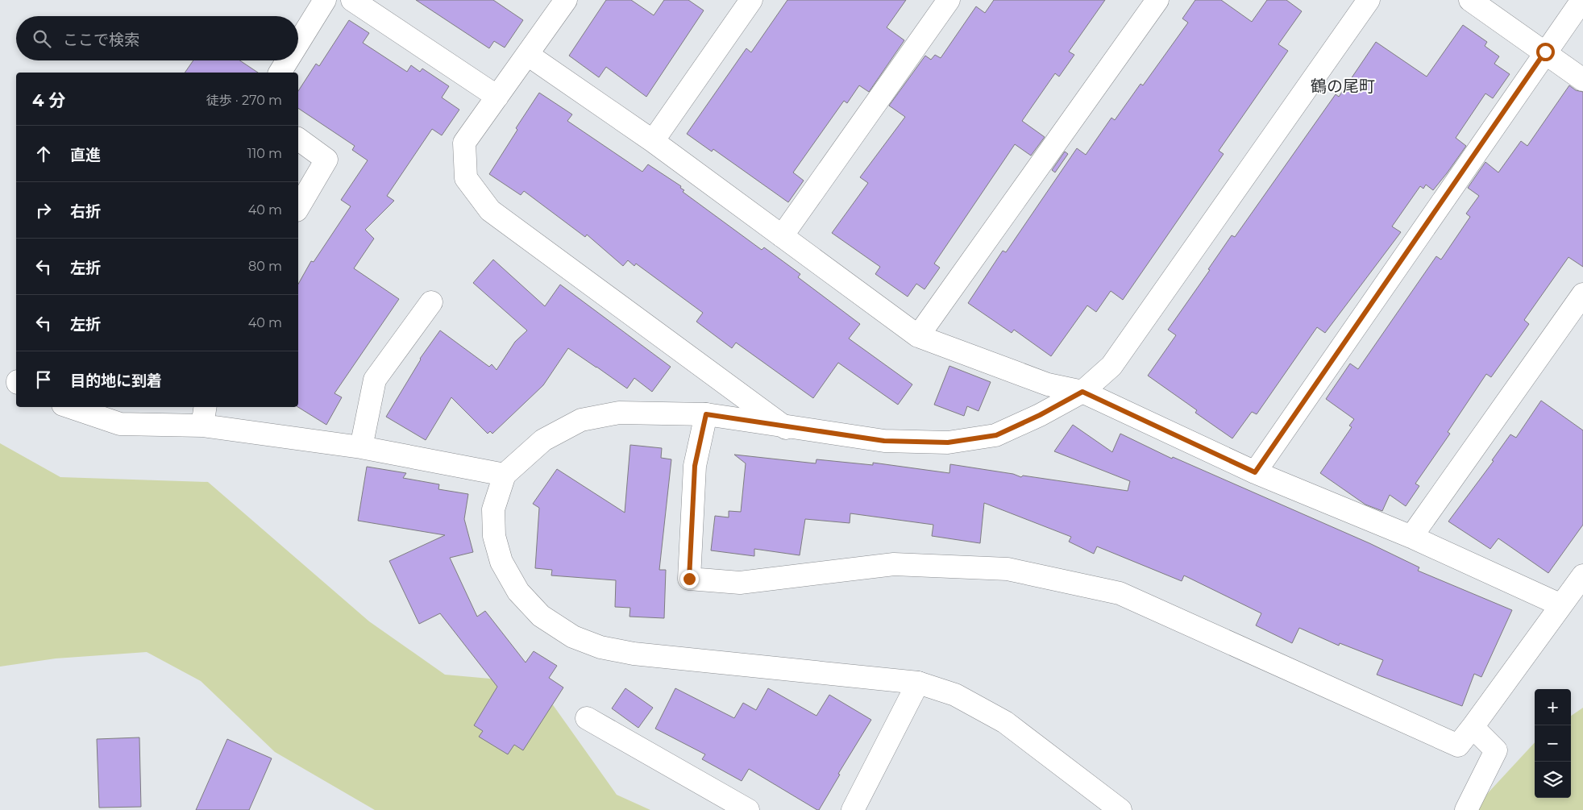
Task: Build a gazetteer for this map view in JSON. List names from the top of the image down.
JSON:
{
  "districts": ["鶴の尾町"],
  "page": {
    "search": "ここで検索",
    "heading": ["4 分", "徒歩 · 270 m"],
    "list": [
      ["直進", "110 m"],
      ["右折", "40 m"],
      ["左折", "80 m"],
      ["左折", "40 m"],
      "目的地に到着"
    ],
    "map_buttons": ["+", "−"]
  }
}
